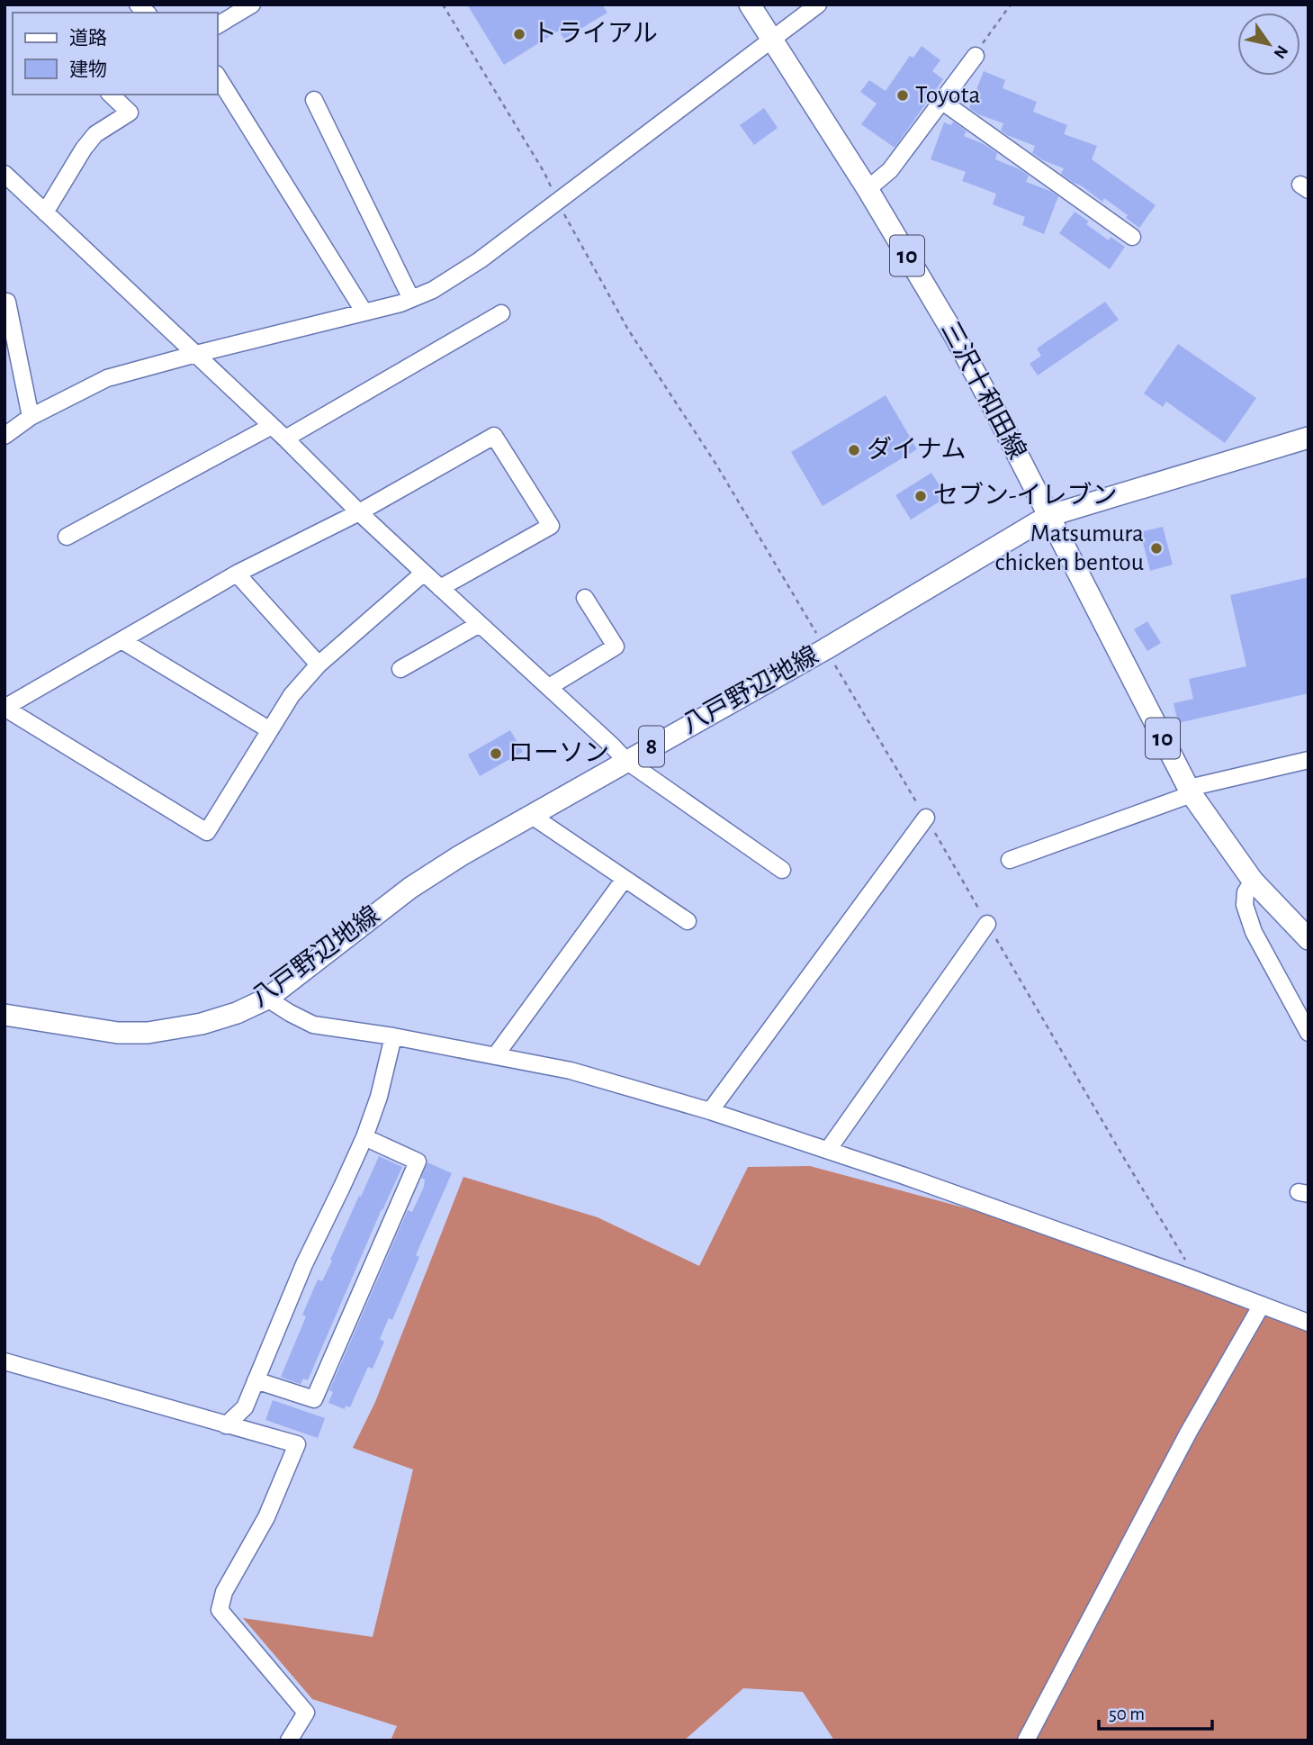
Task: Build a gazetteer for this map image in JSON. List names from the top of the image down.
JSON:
{
  "streets": {
    "main road": [
      "10",
      "三沢十和田線",
      "八戸野辺地線",
      "8"
    ]
  },
  "crossings": [
    ["三沢十和田線", "八戸野辺地線"]
  ],
  "places": [
    "トライアル",
    "Toyota",
    "ダイナム",
    "セブン-イレブン",
    "Matsumura chicken bentou",
    "ローソン"
  ],
  "legend": ["道路", "建物"],
  "scale_bar": "50 m",
  "north": "bottom right"
}
